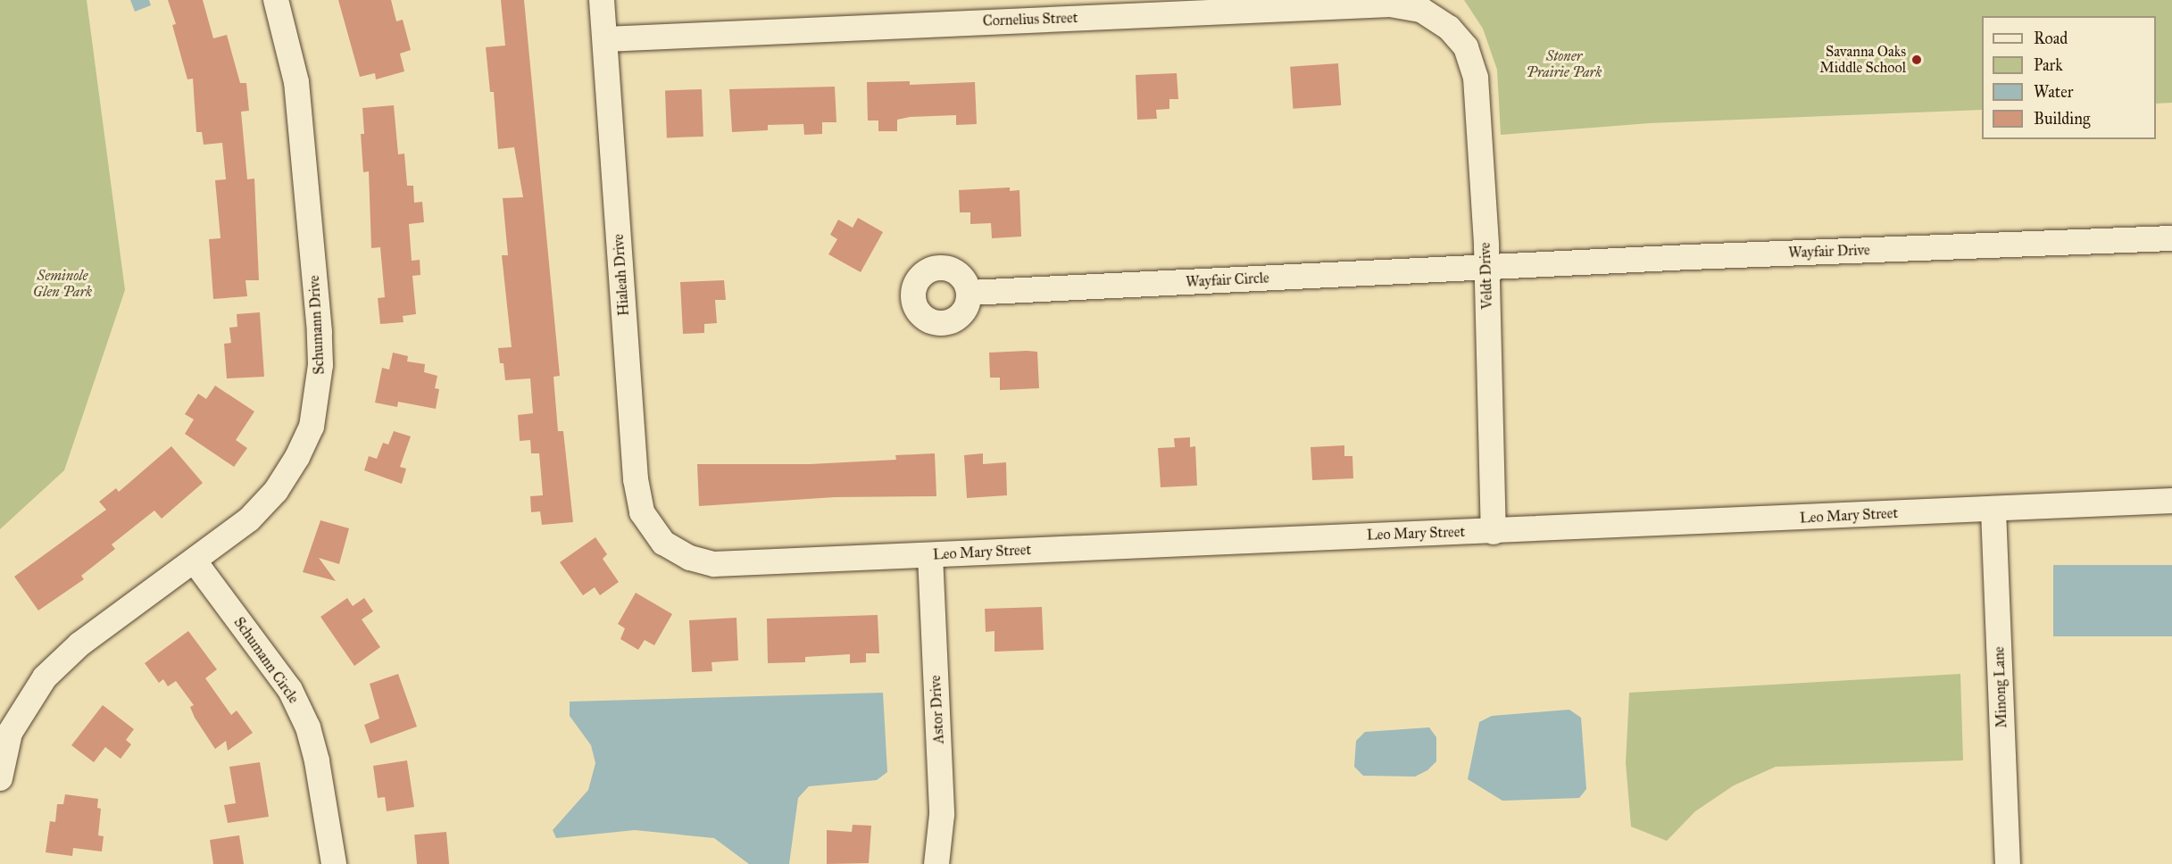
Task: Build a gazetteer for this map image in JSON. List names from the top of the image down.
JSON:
{
  "streets": {
    "street": [
      "Cornelius Street",
      "Wayfair Drive",
      "Hialeah Drive",
      "Veldt Drive",
      "Wayfair Circle",
      "Schumann Drive",
      "Leo Mary Street",
      "Schumann Circle",
      "Minong Lane",
      "Astor Drive"
    ]
  },
  "crossings": [
    ["Cornelius Street", "Hialeah Drive"],
    ["Cornelius Street", "Veldt Drive"],
    ["Wayfair Drive", "Veldt Drive"],
    ["Wayfair Drive", "Wayfair Circle"],
    ["Hialeah Drive", "Leo Mary Street"],
    ["Veldt Drive", "Wayfair Circle"],
    ["Veldt Drive", "Leo Mary Street"],
    ["Schumann Drive", "Schumann Circle"],
    ["Leo Mary Street", "Minong Lane"],
    ["Leo Mary Street", "Astor Drive"]
  ],
  "parks": ["Stoner Prairie Park", "Seminole Glen Park"],
  "places": ["Savanna Oaks Middle School"],
  "legend": [
    "Road",
    "Park",
    "Water",
    "Building"
  ]
}
